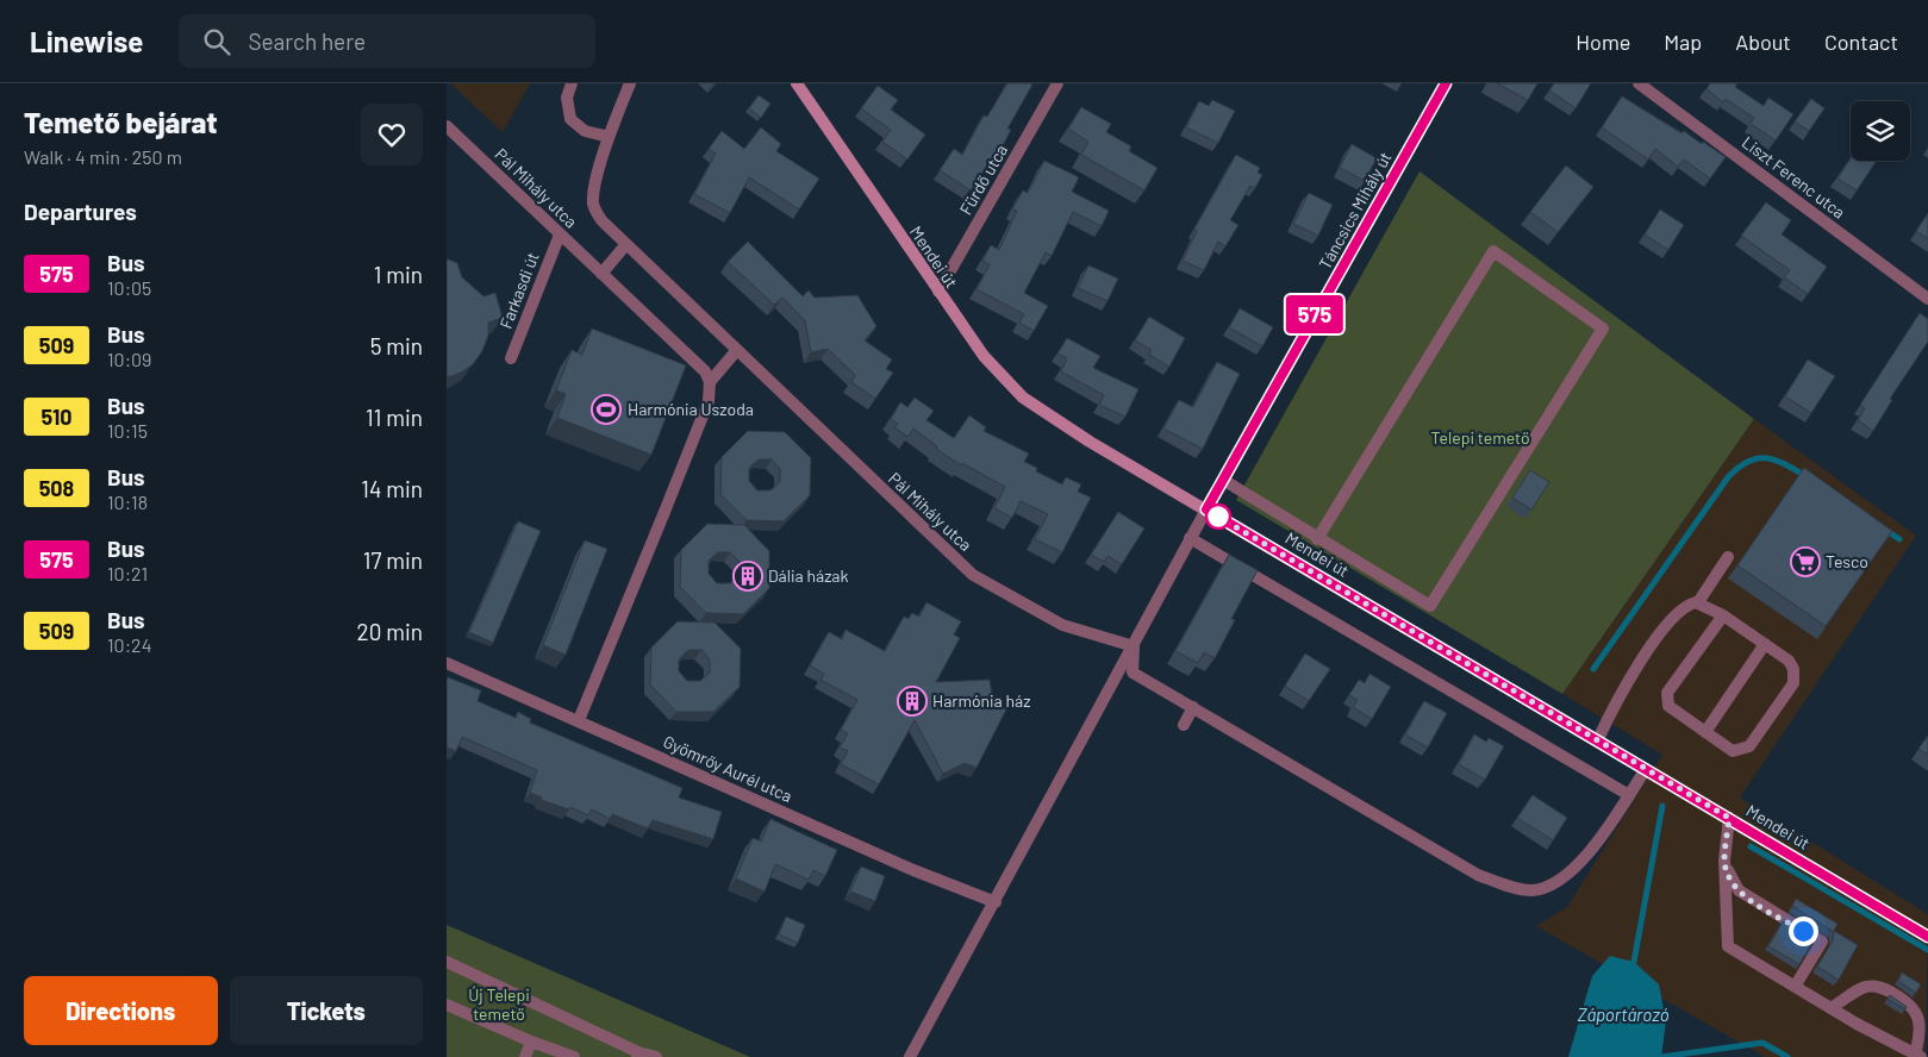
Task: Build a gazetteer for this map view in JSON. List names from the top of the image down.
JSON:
{
  "streets": {
    "main road": ["Táncsics Mihály út", "Mendei út"],
    "street": [
      "Liszt Ferenc utca",
      "Fürdő utca",
      "Pál Mihály utca",
      "Farkasdi út",
      "Gyömrőy Aurél utca"
    ]
  },
  "crossings": [
    ["Fürdő utca", "Mendei út"],
    ["Pál Mihály utca", "Farkasdi út"],
    ["Táncsics Mihály út", "Mendei út"]
  ],
  "water": ["Záportározó"],
  "parks": ["Telepi temető", "Új Telepi temető"],
  "places": {
    "sports": ["Harmónia Uszoda"],
    "supermarket": ["Tesco"],
    "building": ["Dália házak", "Harmónia ház"]
  },
  "lines": ["bus line 575"],
  "page": {
    "header": "Linewise",
    "search": "Search here",
    "nav": [
      "Home",
      "Map",
      "About",
      "Contact"
    ],
    "heading": [
      ["Temető bejárat", "Walk · 4 min · 250 m"],
      "Departures"
    ],
    "on_map": "575",
    "list": [
      {
        "mark": "575",
        "name": "Bus",
        "note": "10:05",
        "value": "1 min"
      },
      {
        "mark": "509",
        "name": "Bus",
        "note": "10:09",
        "value": "5 min"
      },
      {
        "mark": "510",
        "name": "Bus",
        "note": "10:15",
        "value": "11 min"
      },
      {
        "mark": "508",
        "name": "Bus",
        "note": "10:18",
        "value": "14 min"
      },
      {
        "mark": "575",
        "name": "Bus",
        "note": "10:21",
        "value": "17 min"
      },
      {
        "mark": "509",
        "name": "Bus",
        "note": "10:24",
        "value": "20 min"
      }
    ],
    "buttons": ["Directions", "Tickets"]
  }
}
